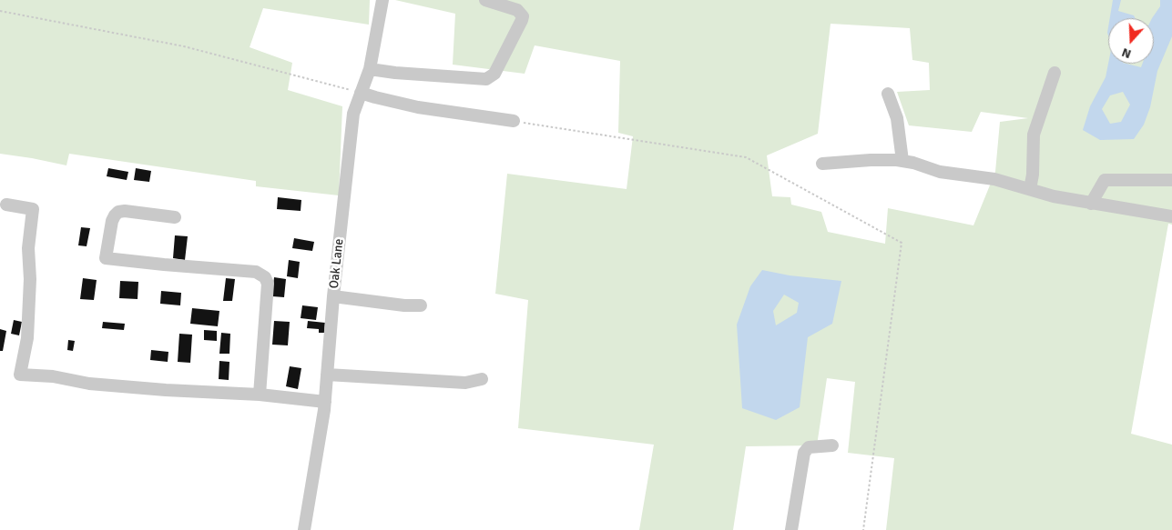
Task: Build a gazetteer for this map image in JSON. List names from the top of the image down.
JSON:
{
  "streets": {
    "lane": ["Oak Lane"]
  },
  "north": "bottom"
}
